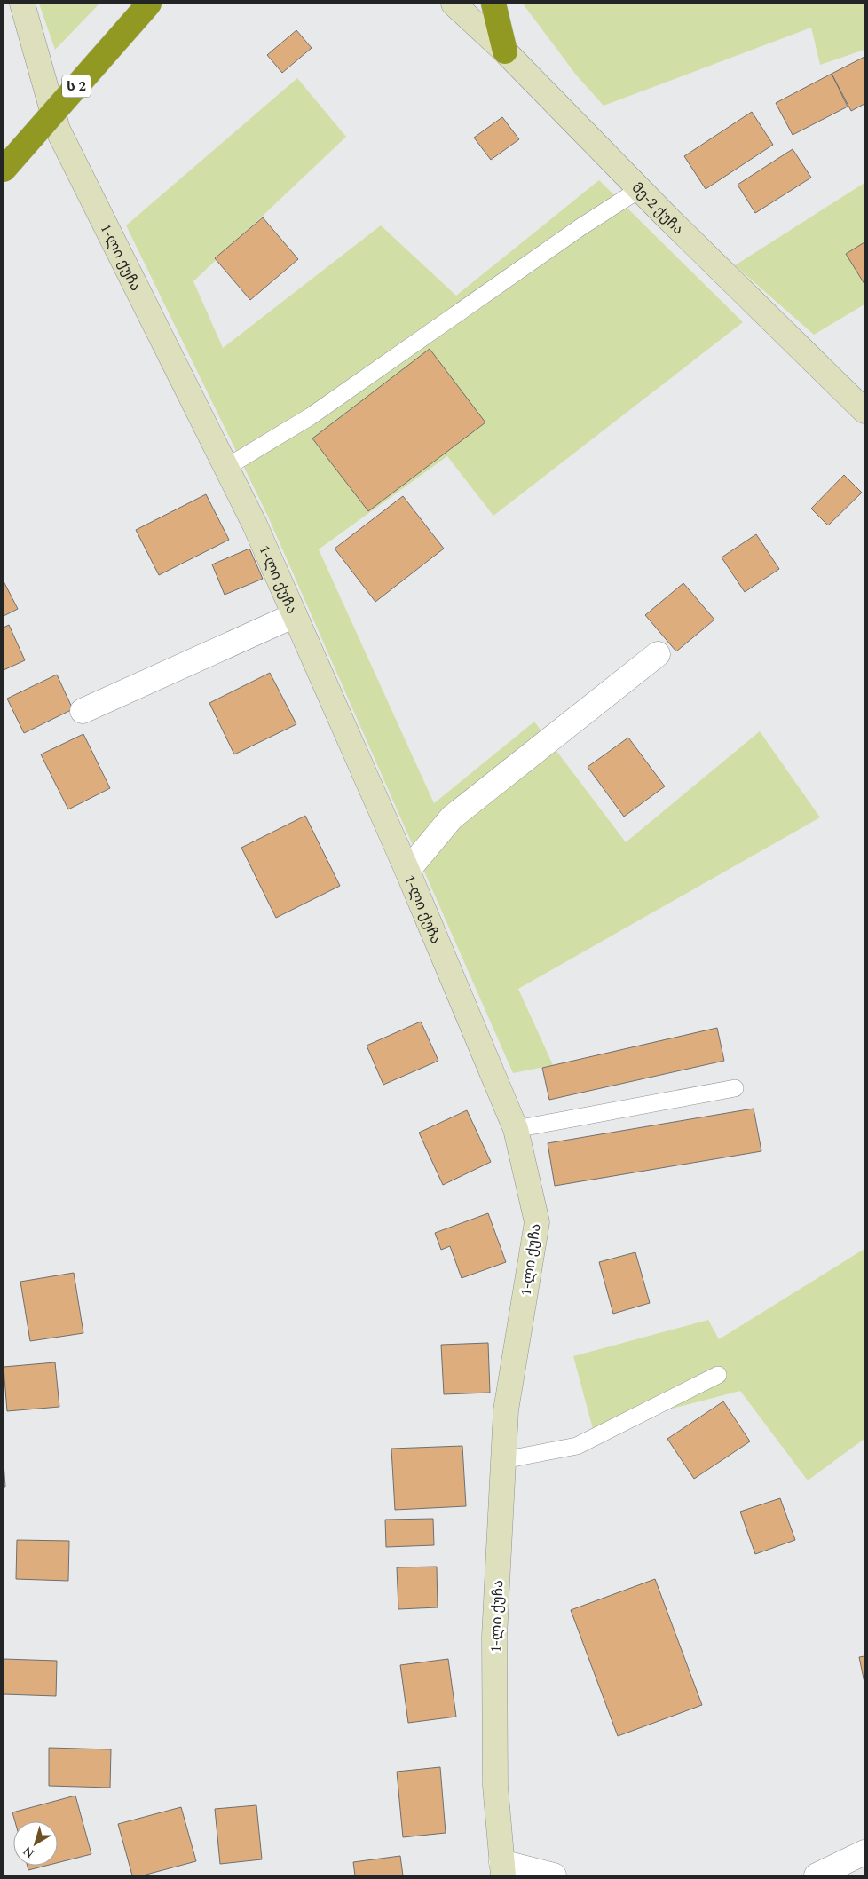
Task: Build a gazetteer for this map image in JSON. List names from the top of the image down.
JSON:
{
  "streets": {
    "highway": ["ს 2"],
    "street": ["მე-2 ქუჩა", "1-ლი ქუჩა"]
  },
  "north": "bottom left"
}
